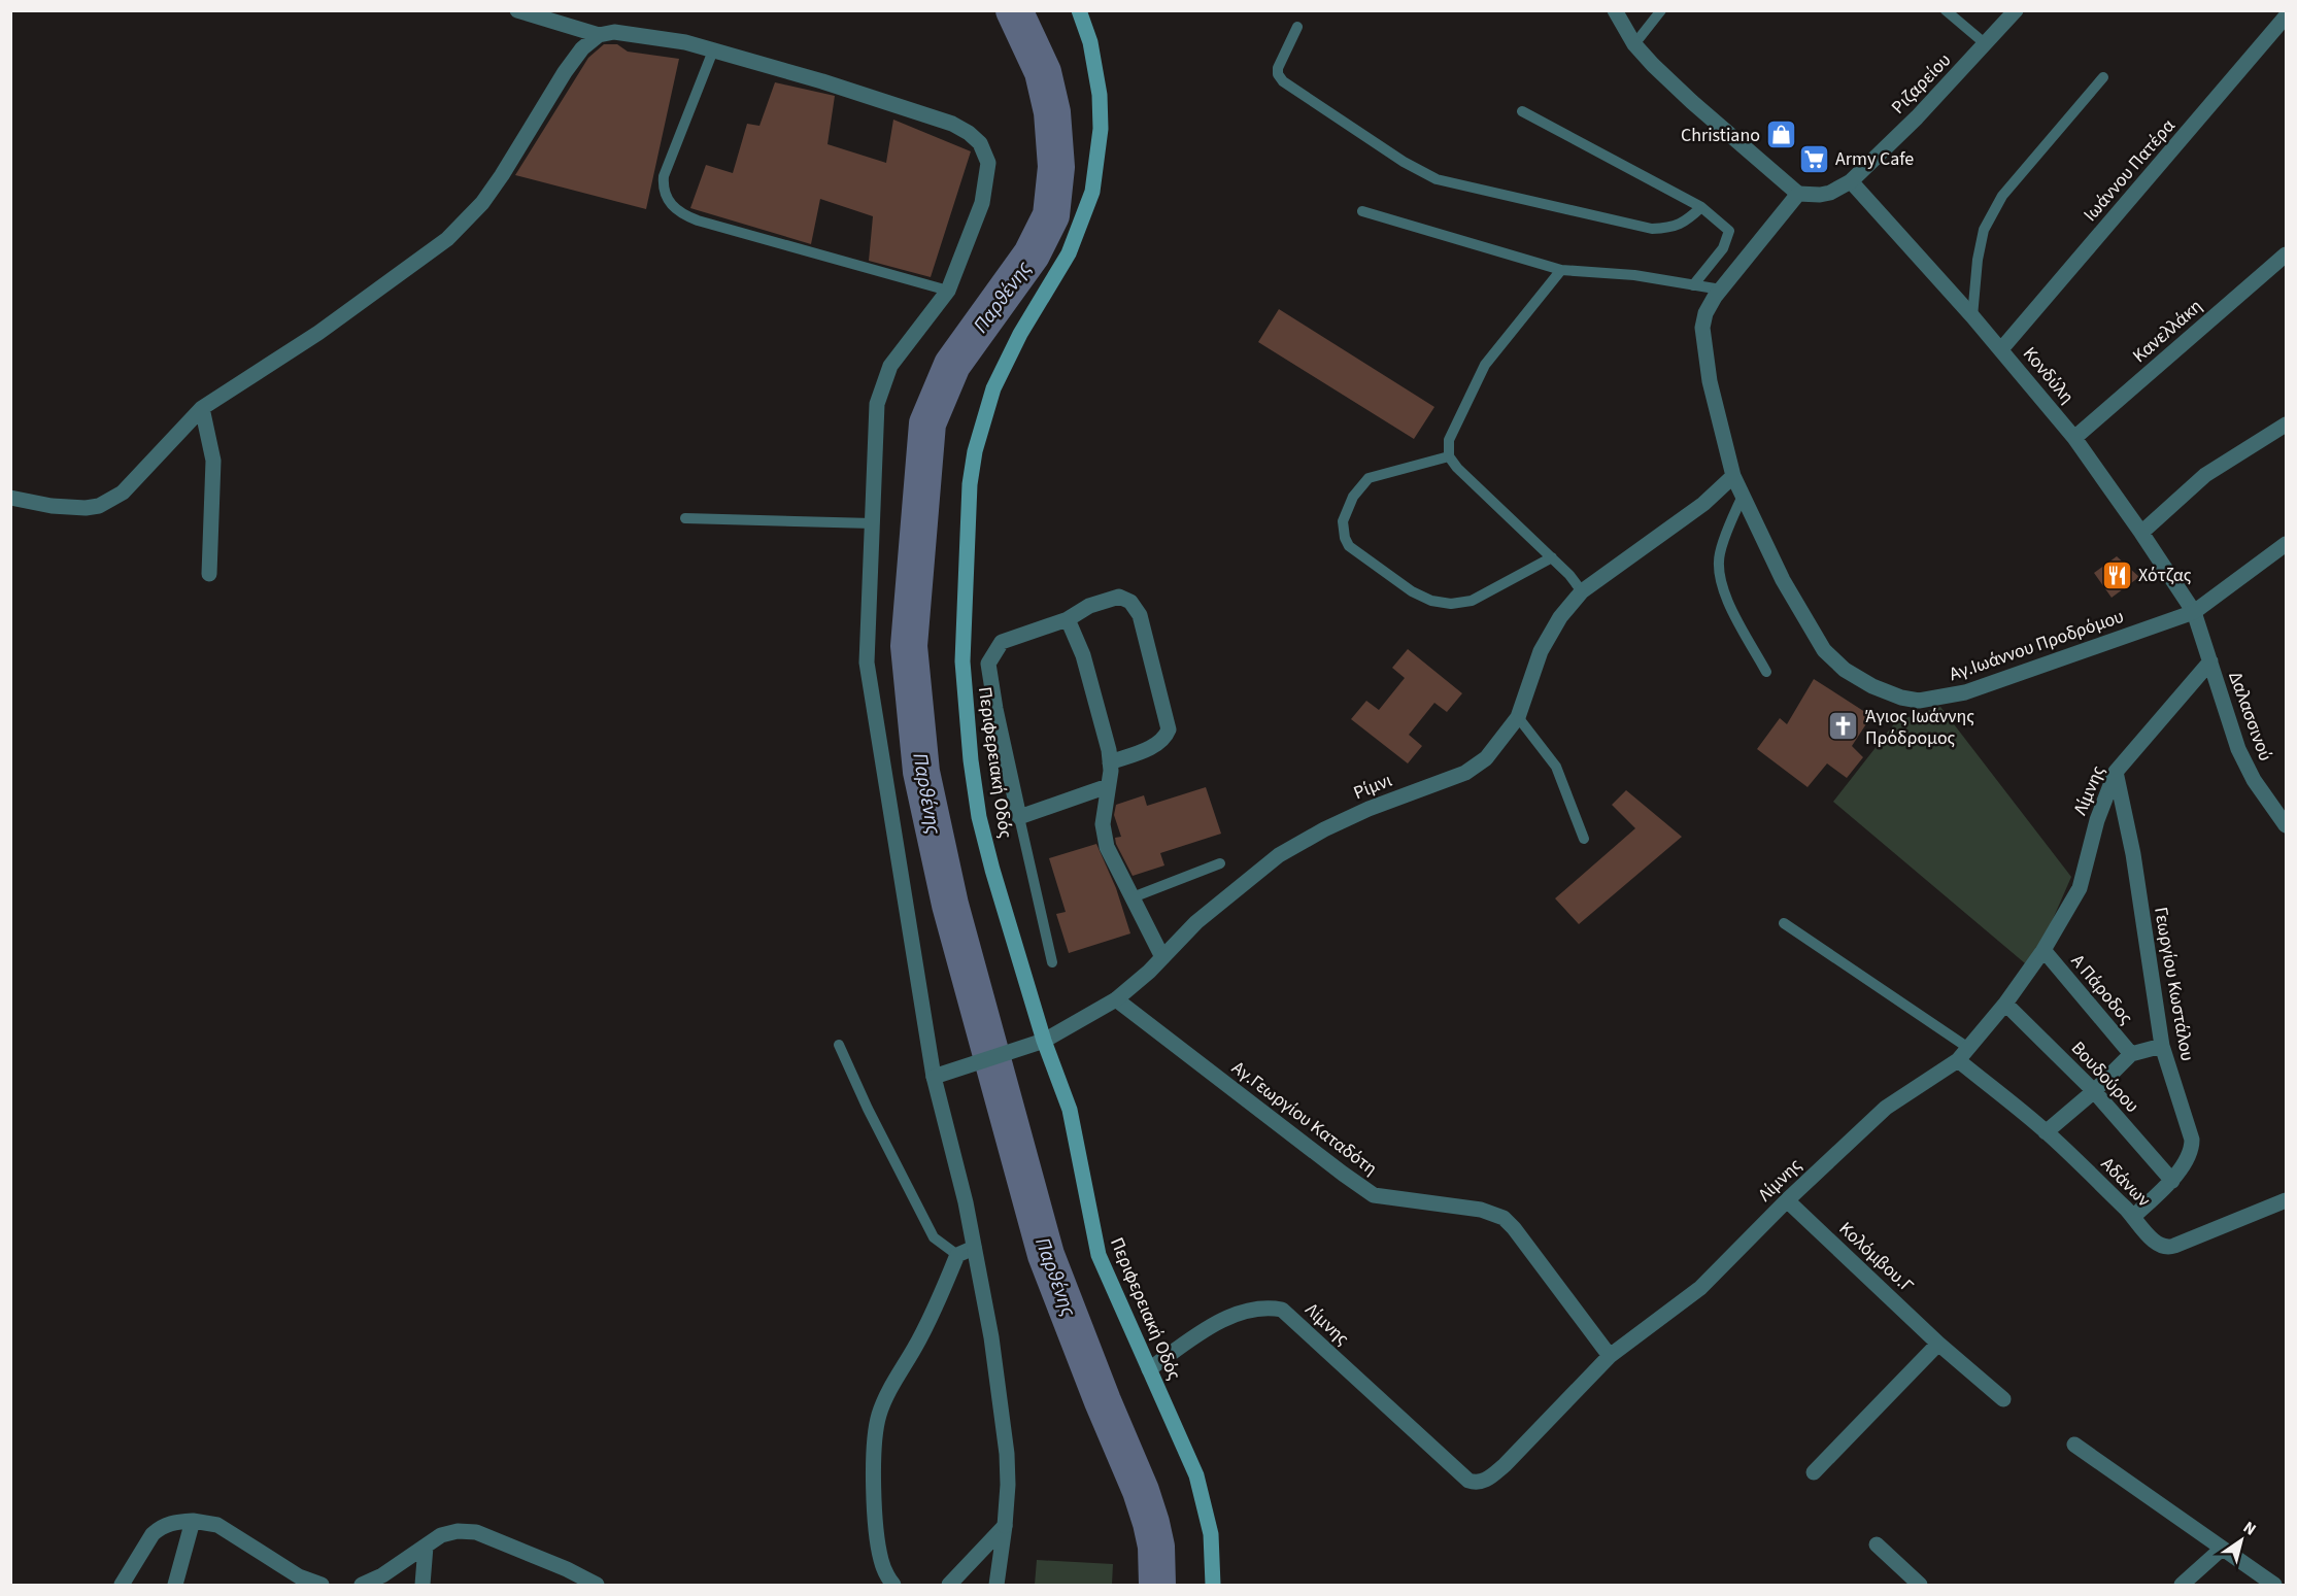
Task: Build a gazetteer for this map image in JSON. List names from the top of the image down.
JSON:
{
  "streets": {
    "main road": ["Περιφερειακή Οδός"],
    "street": [
      "Ριζαρείου",
      "Ιωάννου Πατέρα",
      "Κανελλάκη",
      "Κονδύλη",
      "Αγ.Ιωάννου Προδρόμου",
      "Δαλασσινού",
      "Ρίμνι",
      "Λίμνης",
      "Γεωργίου Κωστάλου",
      "Α Πάροδος",
      "Βουδούρου",
      "Αγ.Γεωργίου Καταδότη",
      "Αδάνων",
      "Κολόμβου.Γ"
    ]
  },
  "crossings": [
    ["Ριζαρείου", "Κονδύλη"],
    ["Ιωάννου Πατέρα", "Κονδύλη"],
    ["Κανελλάκη", "Κονδύλη"],
    ["Κονδύλη", "Αγ.Ιωάννου Προδρόμου"],
    ["Κονδύλη", "Δαλασσινού"],
    ["Αγ.Ιωάννου Προδρόμου", "Δαλασσινού"],
    ["Αγ.Ιωάννου Προδρόμου", "Ρίμνι"],
    ["Δαλασσινού", "Λίμνης"],
    ["Περιφερειακή Οδός", "Ρίμνι"],
    ["Περιφερειακή Οδός", "Λίμνης"],
    ["Ρίμνι", "Αγ.Γεωργίου Καταδότη"],
    ["Λίμνης", "Γεωργίου Κωστάλου"],
    ["Λίμνης", "Α Πάροδος"],
    ["Λίμνης", "Βουδούρου"],
    ["Λίμνης", "Αγ.Γεωργίου Καταδότη"],
    ["Λίμνης", "Αδάνων"],
    ["Λίμνης", "Κολόμβου.Γ"],
    ["Γεωργίου Κωστάλου", "Βουδούρου"],
    ["Γεωργίου Κωστάλου", "Αδάνων"]
  ],
  "water": ["Παρθένης"],
  "places": {
    "shop": ["Christiano"],
    "supermarket": ["Army Cafe"],
    "restaurant": ["Χότζας"],
    "church": ["Άγιος Ιωάννης Πρόδρομος"]
  },
  "north": "top right"
}
